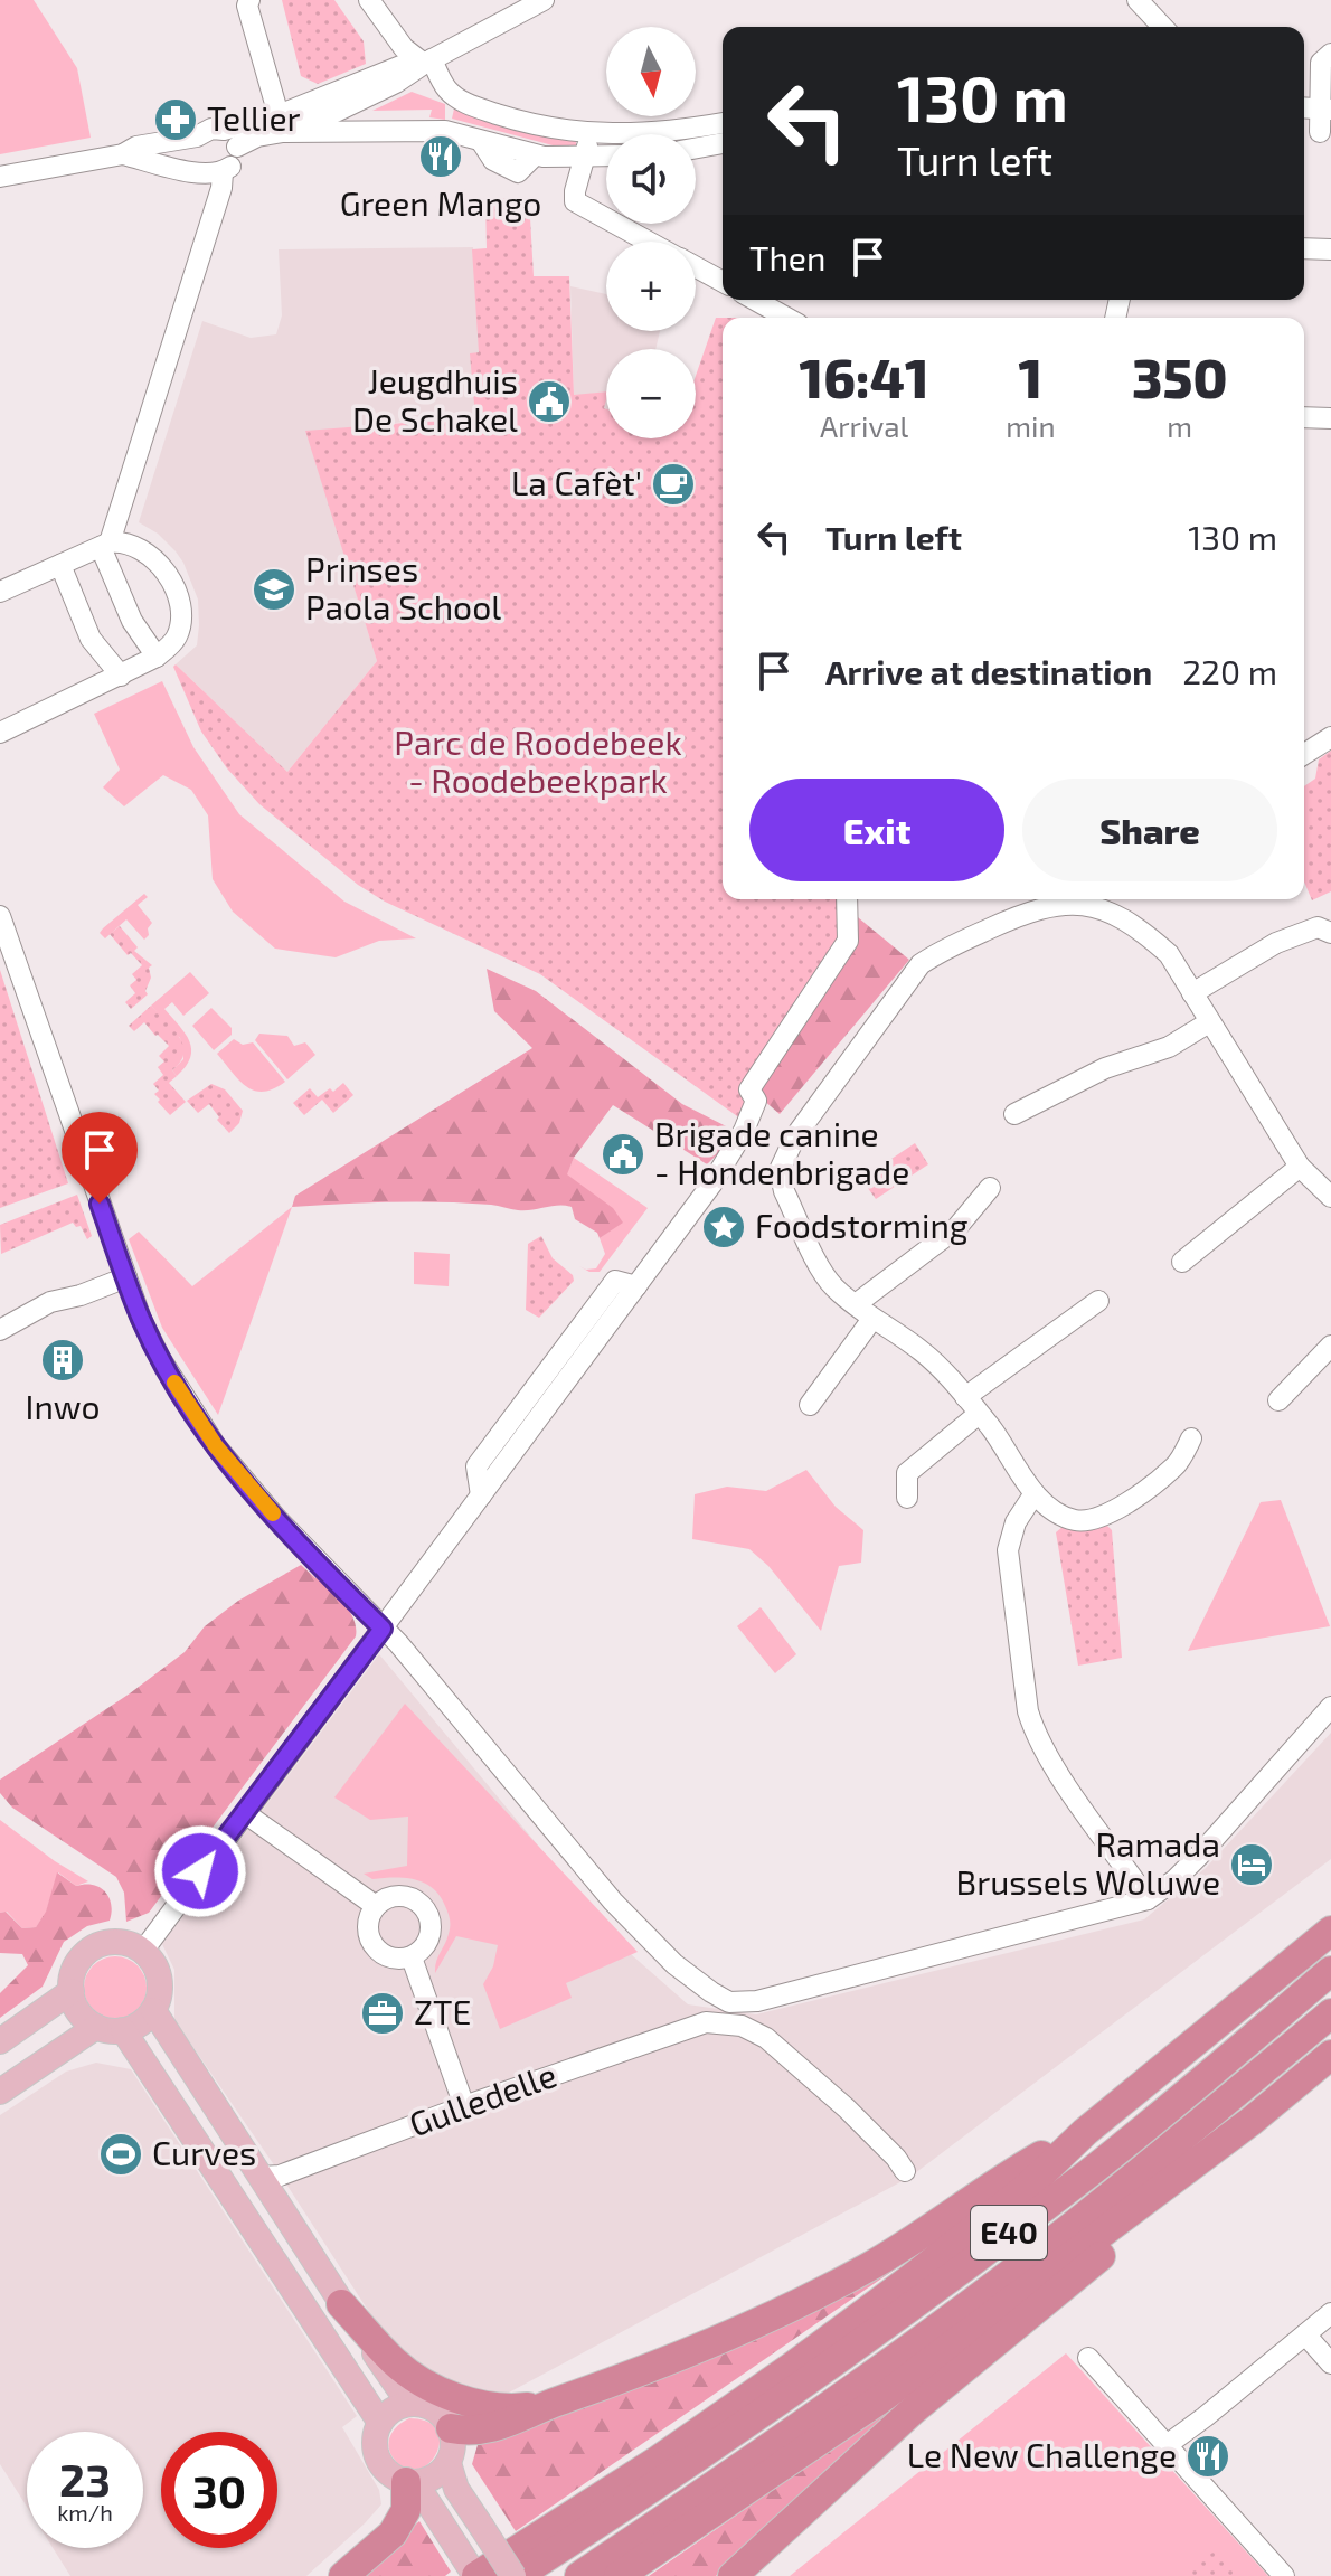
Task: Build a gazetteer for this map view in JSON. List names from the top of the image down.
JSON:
{
  "streets": {
    "highway": ["E40"],
    "street": ["Gulledelle"]
  },
  "parks": ["Parc de Roodebeek - Roodebeekpark"],
  "places": {
    "pharmacy": ["Tellier"],
    "restaurant": ["Green Mango", "Le New Challenge"],
    "public building": ["Jeugdhuis De Schakel", "Brigade canine - Hondenbrigade"],
    "cafe": ["La Cafèt'"],
    "school or university": ["Prinses Paola School"],
    "place": ["Foodstorming"],
    "building": ["Inwo"],
    "hotel": ["Ramada Brussels Woluwe"],
    "office": ["ZTE"],
    "sports": ["Curves"]
  },
  "north": "bottom",
  "page": {
    "map_buttons": ["+", "−"],
    "turn": ["130 m", "Turn left"],
    "then": "Then",
    "eta": [
      "16:41",
      "Arrival",
      "1",
      "min",
      "350",
      "m"
    ],
    "list": [
      {
        "name": "Turn left",
        "value": "130 m"
      },
      {
        "name": "Arrive at destination",
        "value": "220 m"
      }
    ],
    "buttons": ["Exit", "Share"],
    "speed": "23 km/h",
    "limit": "30"
  }
}
